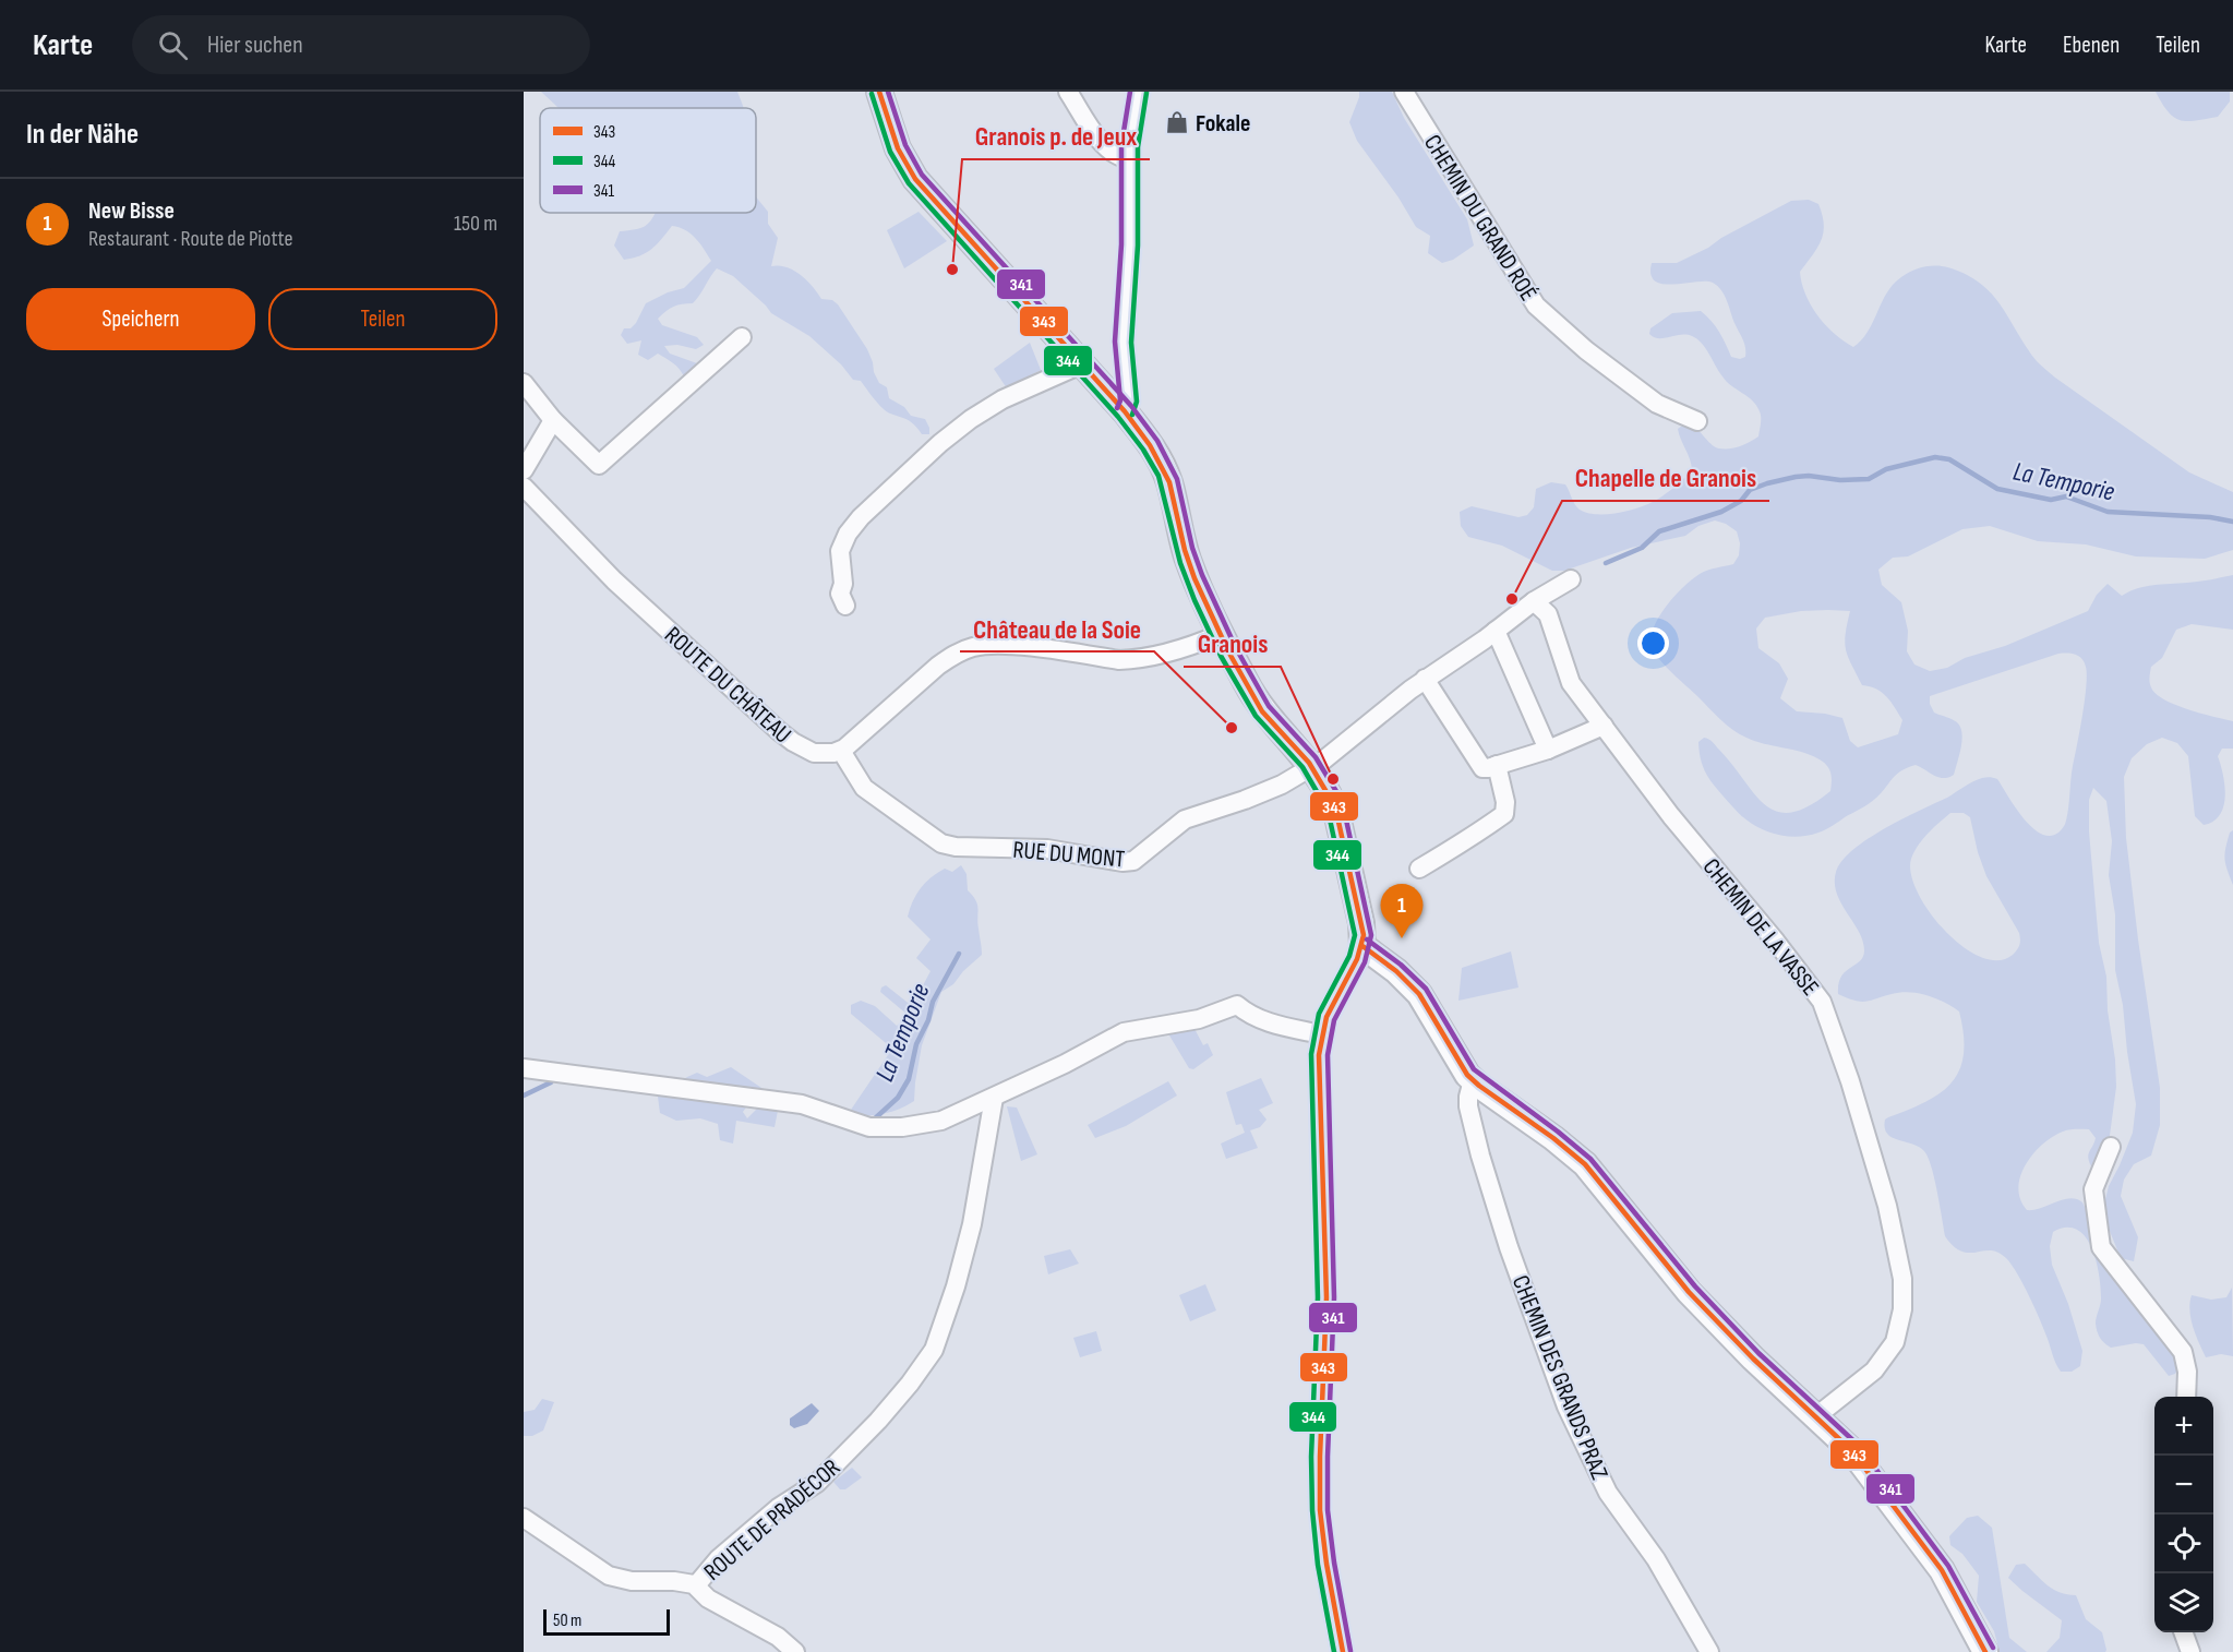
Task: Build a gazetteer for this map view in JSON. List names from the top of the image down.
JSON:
{
  "streets": {
    "street": [
      "CHEMIN DU GRAND ROÉ",
      "ROUTE DU CHÂTEAU",
      "RUE DU MONT",
      "CHEMIN DE LA VASSE",
      "CHEMIN DES GRANDS PRAZ",
      "ROUTE DE PRADÉCOR"
    ]
  },
  "crossings": [
    ["ROUTE DU CHÂTEAU", "RUE DU MONT"],
    ["RUE DU MONT", "CHEMIN DE LA VASSE"]
  ],
  "water": ["La Temporie"],
  "places": {
    "shop": ["Fokale"],
    "other": [
      "Granois p. de Jeux",
      "Chapelle de Granois",
      "Château de la Soie",
      "Granois"
    ]
  },
  "lines": ["transit line 343", "transit line 341", "transit line 344"],
  "legend": ["343", "344", "341"],
  "scale_bar": "50 m",
  "page": {
    "header": "Karte",
    "search": "Hier suchen",
    "nav": ["Karte", "Ebenen", "Teilen"],
    "heading": "In der Nähe",
    "list": [
      {
        "mark": "1",
        "name": "New Bisse",
        "note": "Restaurant · Route de Piotte",
        "value": "150 m"
      }
    ],
    "buttons": ["Speichern", "Teilen"],
    "pins": "1",
    "map_buttons": ["+", "−"],
    "scale": "50 m"
  }
}
